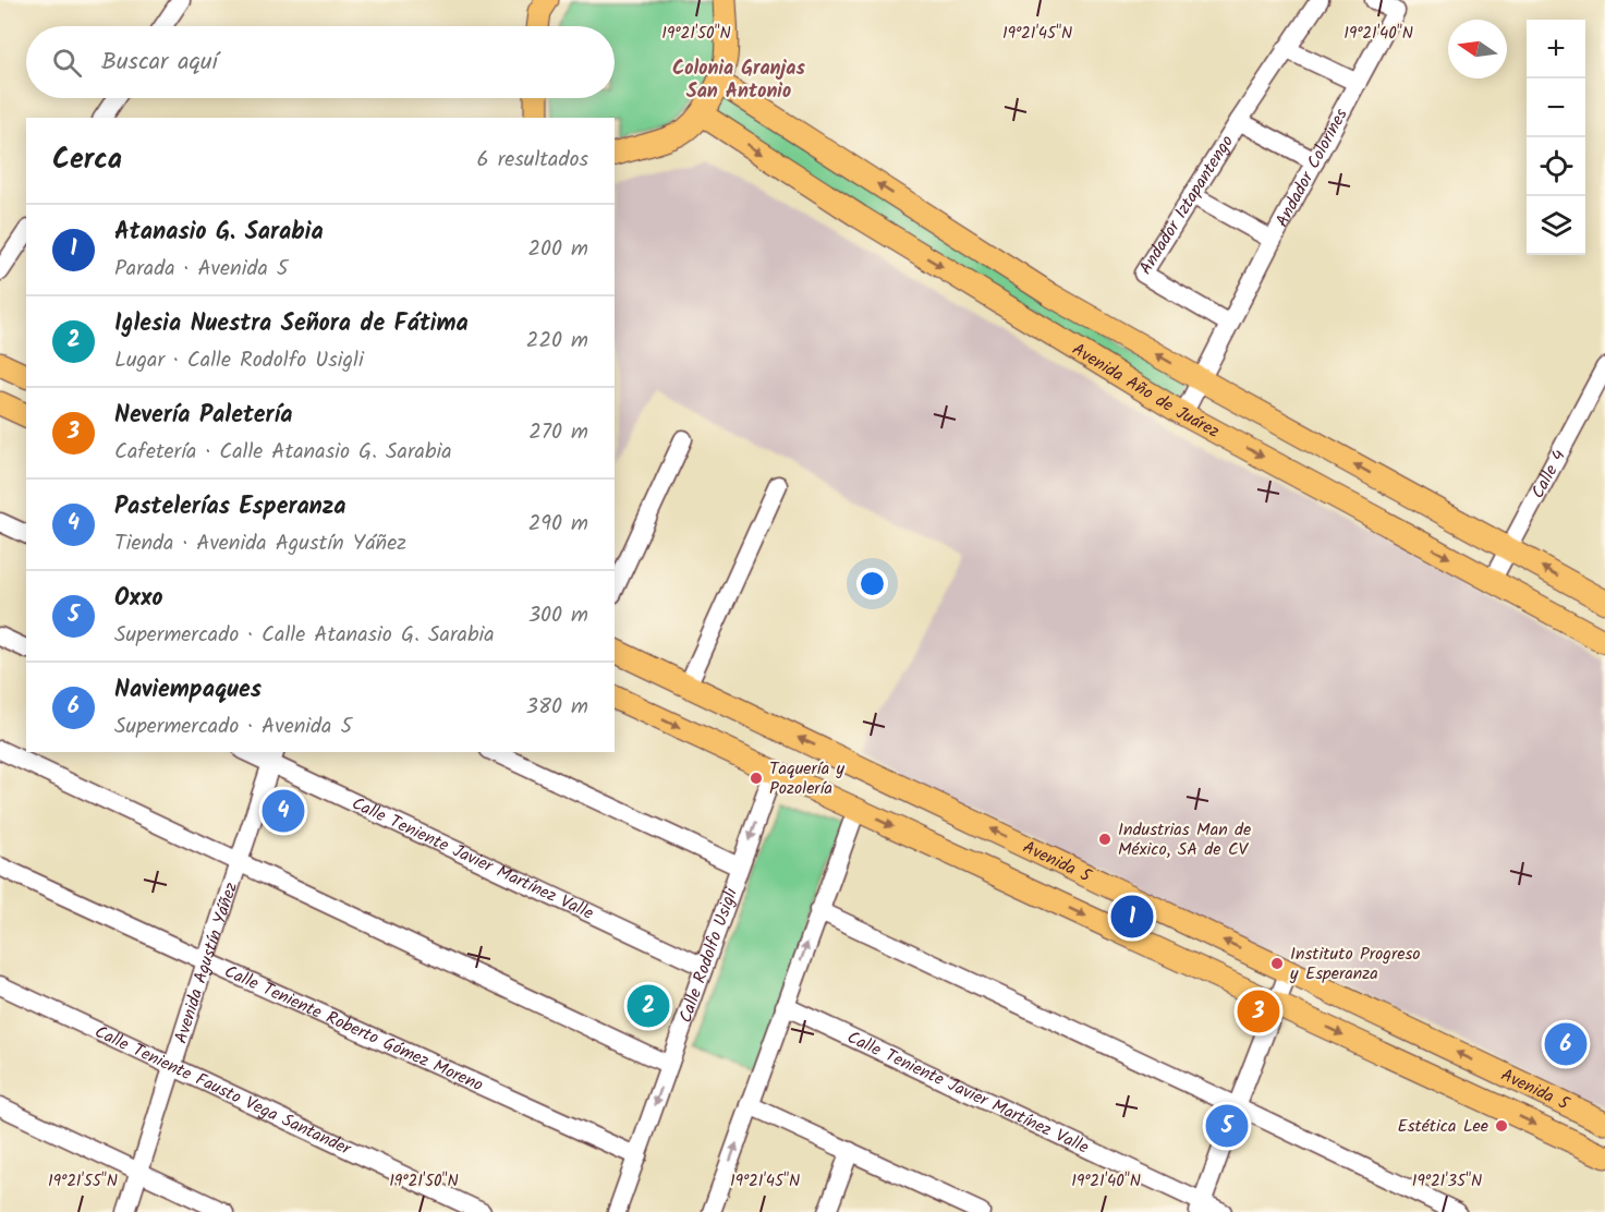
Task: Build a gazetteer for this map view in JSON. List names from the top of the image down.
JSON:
{
  "streets": {
    "main road": ["Avenida Año de Juárez", "Avenida 5"],
    "street": [
      "Andador Colorines",
      "Andador Iztapantengo",
      "Calle 4",
      "Calle Teniente Javier Martínez Valle",
      "Calle Rodolfo Usigli",
      "Avenida Agustín Yáñez",
      "Calle Teniente Roberto Gómez Moreno",
      "Calle Teniente Fausto Vega Santander"
    ]
  },
  "crossings": [
    ["Andador Colorines", "Andador Iztapantengo"],
    ["Avenida Año de Juárez", "Calle 4"],
    ["Calle Teniente Javier Martínez Valle", "Calle Rodolfo Usigli"],
    ["Calle Teniente Javier Martínez Valle", "Avenida Agustín Yáñez"],
    ["Avenida 5", "Calle Rodolfo Usigli"],
    ["Calle Rodolfo Usigli", "Calle Teniente Roberto Gómez Moreno"],
    ["Avenida Agustín Yáñez", "Calle Teniente Roberto Gómez Moreno"],
    ["Avenida Agustín Yáñez", "Calle Teniente Fausto Vega Santander"]
  ],
  "districts": ["Colonia Granjas San Antonio"],
  "places": [
    "Taquería y Pozolería",
    "Industrias Man de México, SA de CV",
    "Instituto Progreso y Esperanza",
    "Estética Lee"
  ],
  "north": "left",
  "page": {
    "map_buttons": ["+", "−"],
    "search": "Buscar aquí",
    "heading": ["Cerca", "6 resultados"],
    "list": [
      {
        "mark": "1",
        "name": "Atanasio G. Sarabia",
        "note": "Parada · Avenida 5",
        "value": "200 m"
      },
      {
        "mark": "2",
        "name": "Iglesia Nuestra Señora de Fátima",
        "note": "Lugar · Calle Rodolfo Usigli",
        "value": "220 m"
      },
      {
        "mark": "3",
        "name": "Nevería Paletería",
        "note": "Cafetería · Calle Atanasio G. Sarabia",
        "value": "270 m"
      },
      {
        "mark": "4",
        "name": "Pastelerías Esperanza",
        "note": "Tienda · Avenida Agustín Yáñez",
        "value": "290 m"
      },
      {
        "mark": "5",
        "name": "Oxxo",
        "note": "Supermercado · Calle Atanasio G. Sarabia",
        "value": "300 m"
      },
      {
        "mark": "6",
        "name": "Naviempaques",
        "note": "Supermercado · Avenida 5",
        "value": "380 m"
      }
    ],
    "pins": [
      "4",
      "1",
      "2",
      "3",
      "6",
      "5"
    ]
  },
  "coordinates": [
    "19°21'50\"N",
    "19°21'45\"N",
    "19°21'40\"N",
    "19°21'55\"N",
    "19°21'35\"N"
  ]
}
